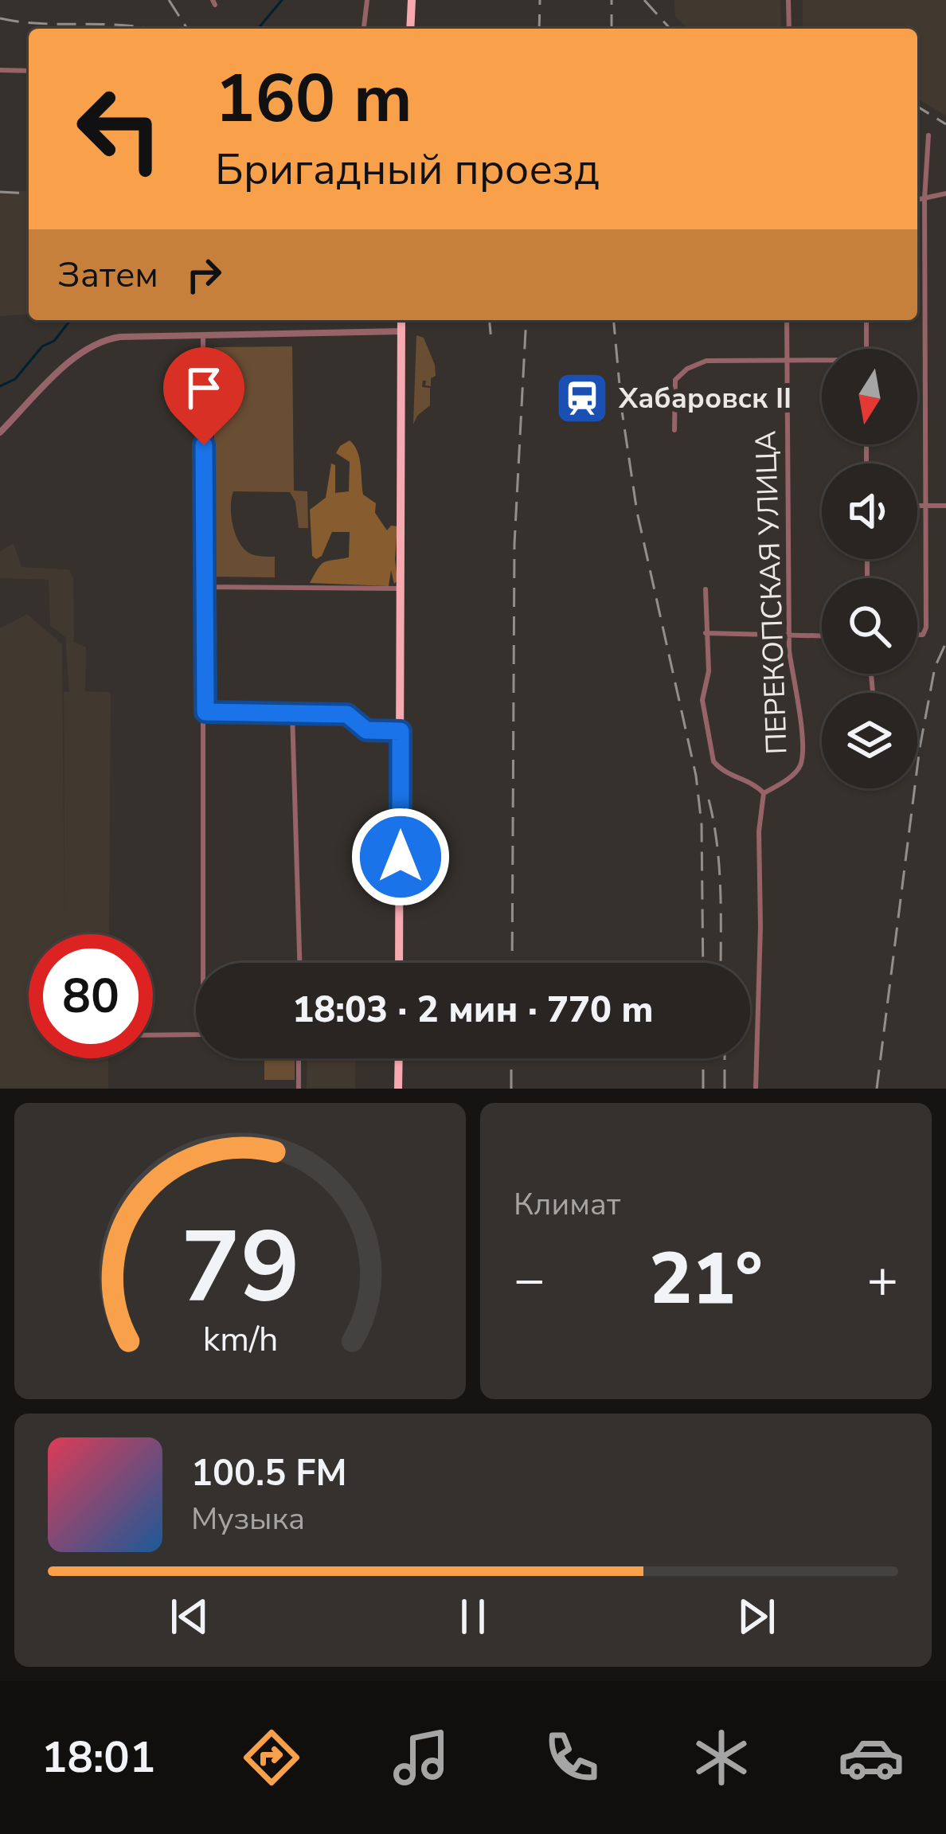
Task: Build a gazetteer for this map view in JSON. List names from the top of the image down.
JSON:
{
  "streets": {
    "street": ["ПЕРЕКОПСКАЯ УЛИЦА"]
  },
  "places": {
    "station": ["Хабаровск II"]
  },
  "north": "bottom",
  "page": {
    "turn": ["160 m", "Бригадный проезд"],
    "then": "Затем",
    "limit": "80",
    "trip": "18:03 · 2 мин · 770 m",
    "tile": "Климат",
    "heat": ["−", "21°", "+"],
    "song": ["100.5 FM", "Музыка"],
    "tabs": "18:01",
    "gauge": ["79", "km/h"]
  }
}
